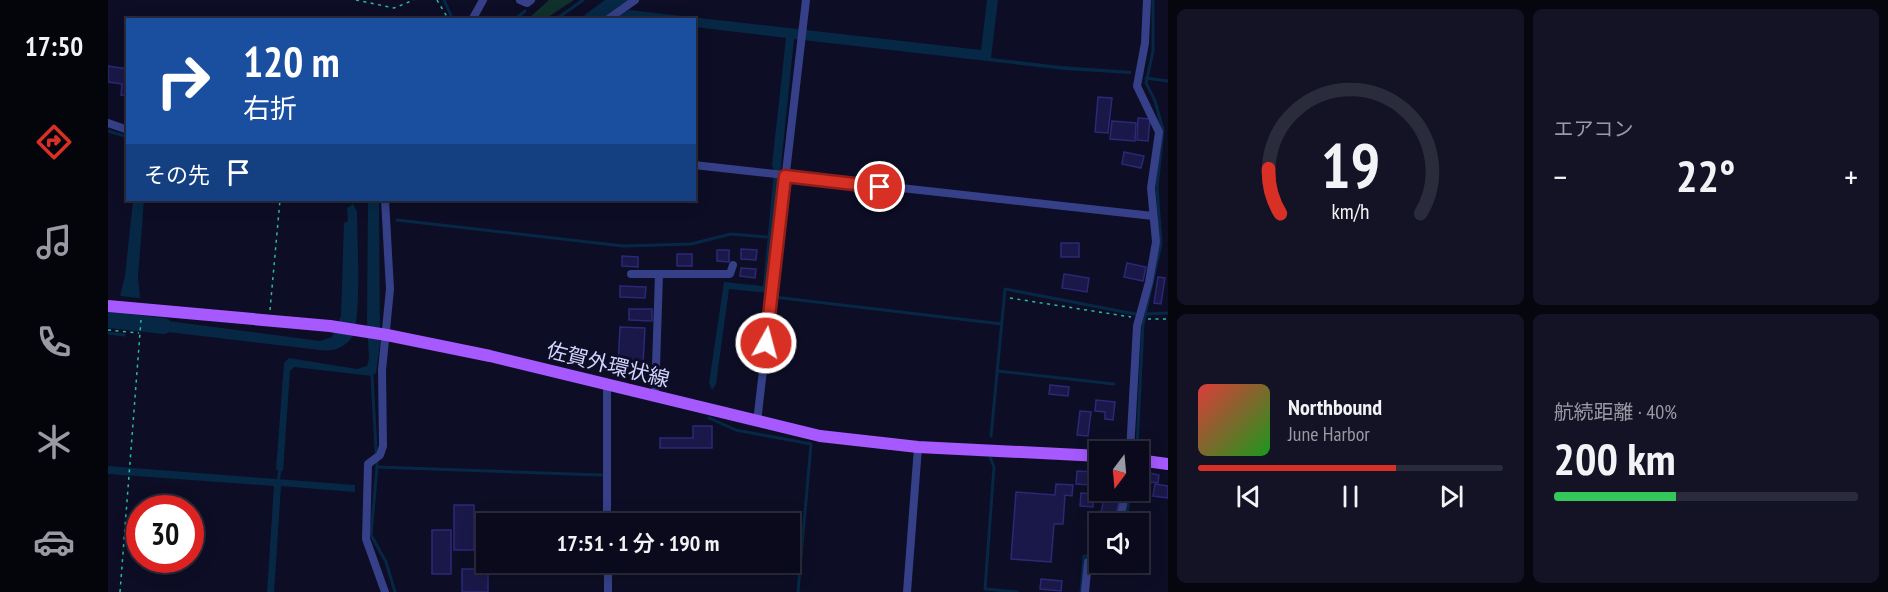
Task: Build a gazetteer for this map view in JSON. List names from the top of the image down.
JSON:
{
  "streets": {
    "main road": ["佐賀外環状線"]
  },
  "north": "bottom",
  "page": {
    "tabs": "17:50",
    "tile": [
      "エアコン",
      ["航続距離 · 40%", "200 km"]
    ],
    "turn": ["120 m", "右折"],
    "then": "その先",
    "heat": ["−", "22°", "+"],
    "song": ["Northbound", "June Harbor"],
    "limit": "30",
    "trip": "17:51 · 1 分 · 190 m",
    "gauge": ["19", "km/h"]
  }
}
